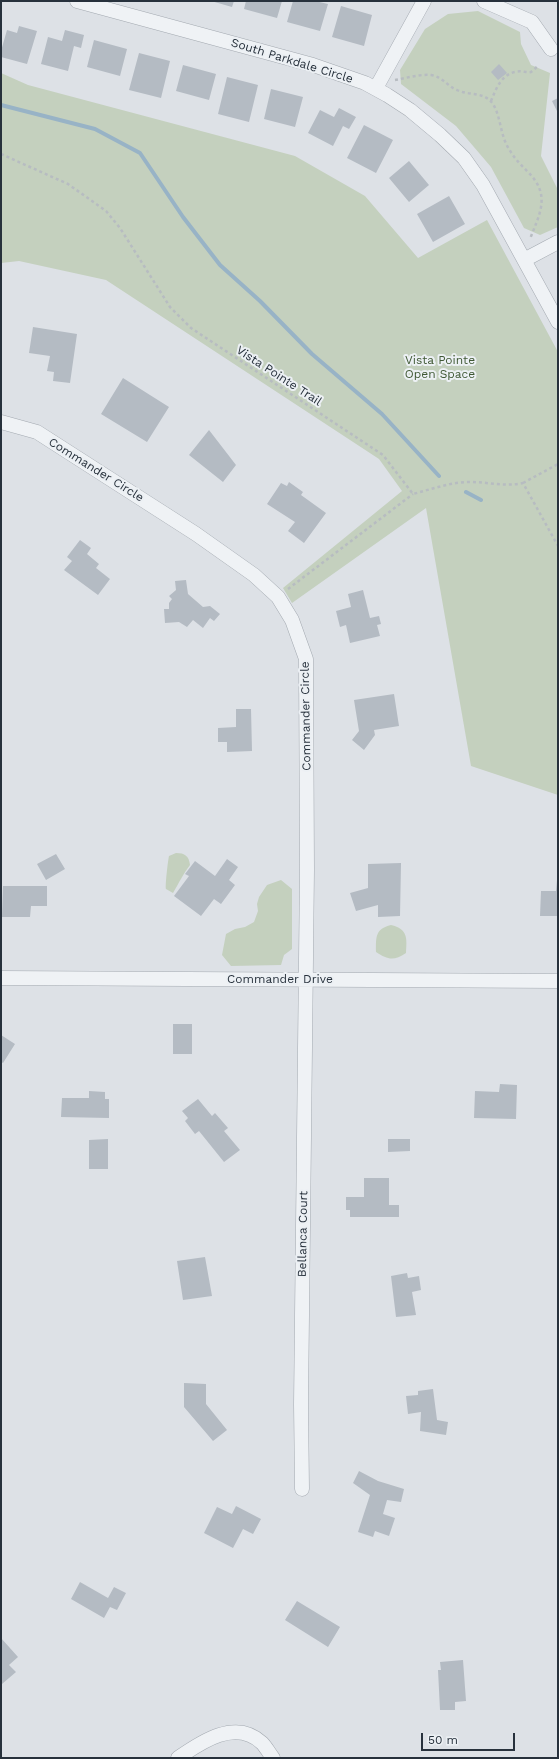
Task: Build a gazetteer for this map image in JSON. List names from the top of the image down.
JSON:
{
  "streets": {
    "street": [
      "South Parkdale Circle",
      "Commander Circle",
      "Commander Drive",
      "Bellanca Court"
    ],
    "path": ["Vista Pointe Trail"]
  },
  "crossings": [
    ["Commander Circle", "Commander Drive"],
    ["Commander Circle", "Bellanca Court"],
    ["Commander Drive", "Bellanca Court"]
  ],
  "parks": ["Vista Pointe Open Space"],
  "scale_bar": "50 m"
}
